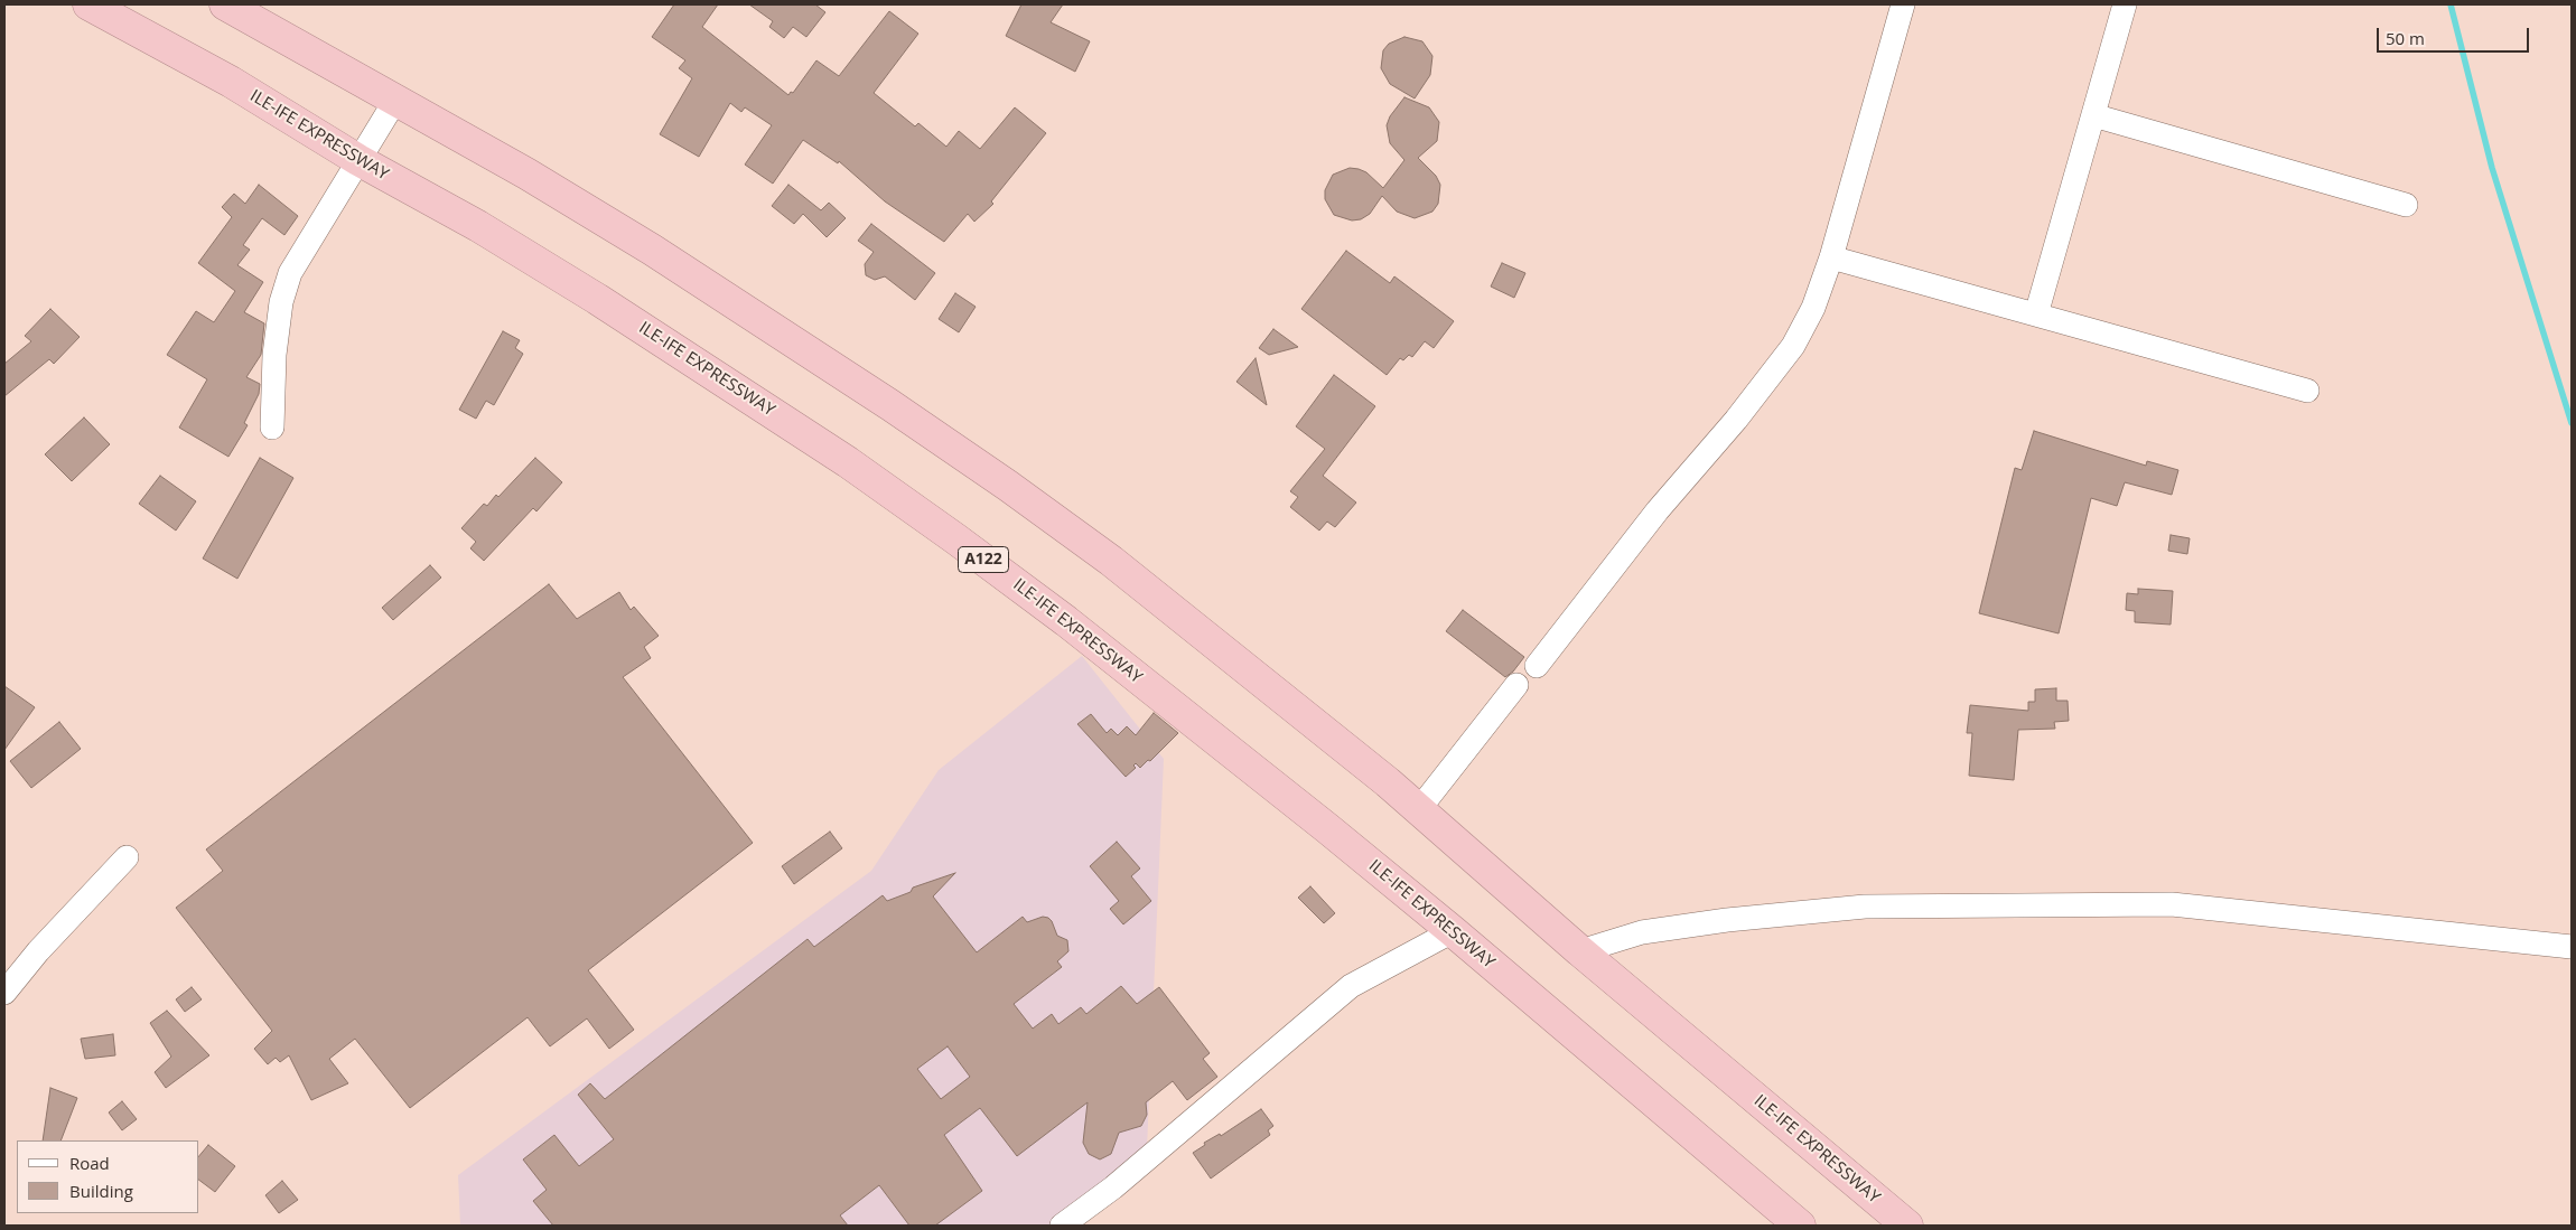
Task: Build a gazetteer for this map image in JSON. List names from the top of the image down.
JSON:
{
  "streets": {
    "highway": ["ILE-IFE EXPRESSWAY", "A122"]
  },
  "legend": ["Road", "Building"],
  "scale_bar": "50 m"
}
